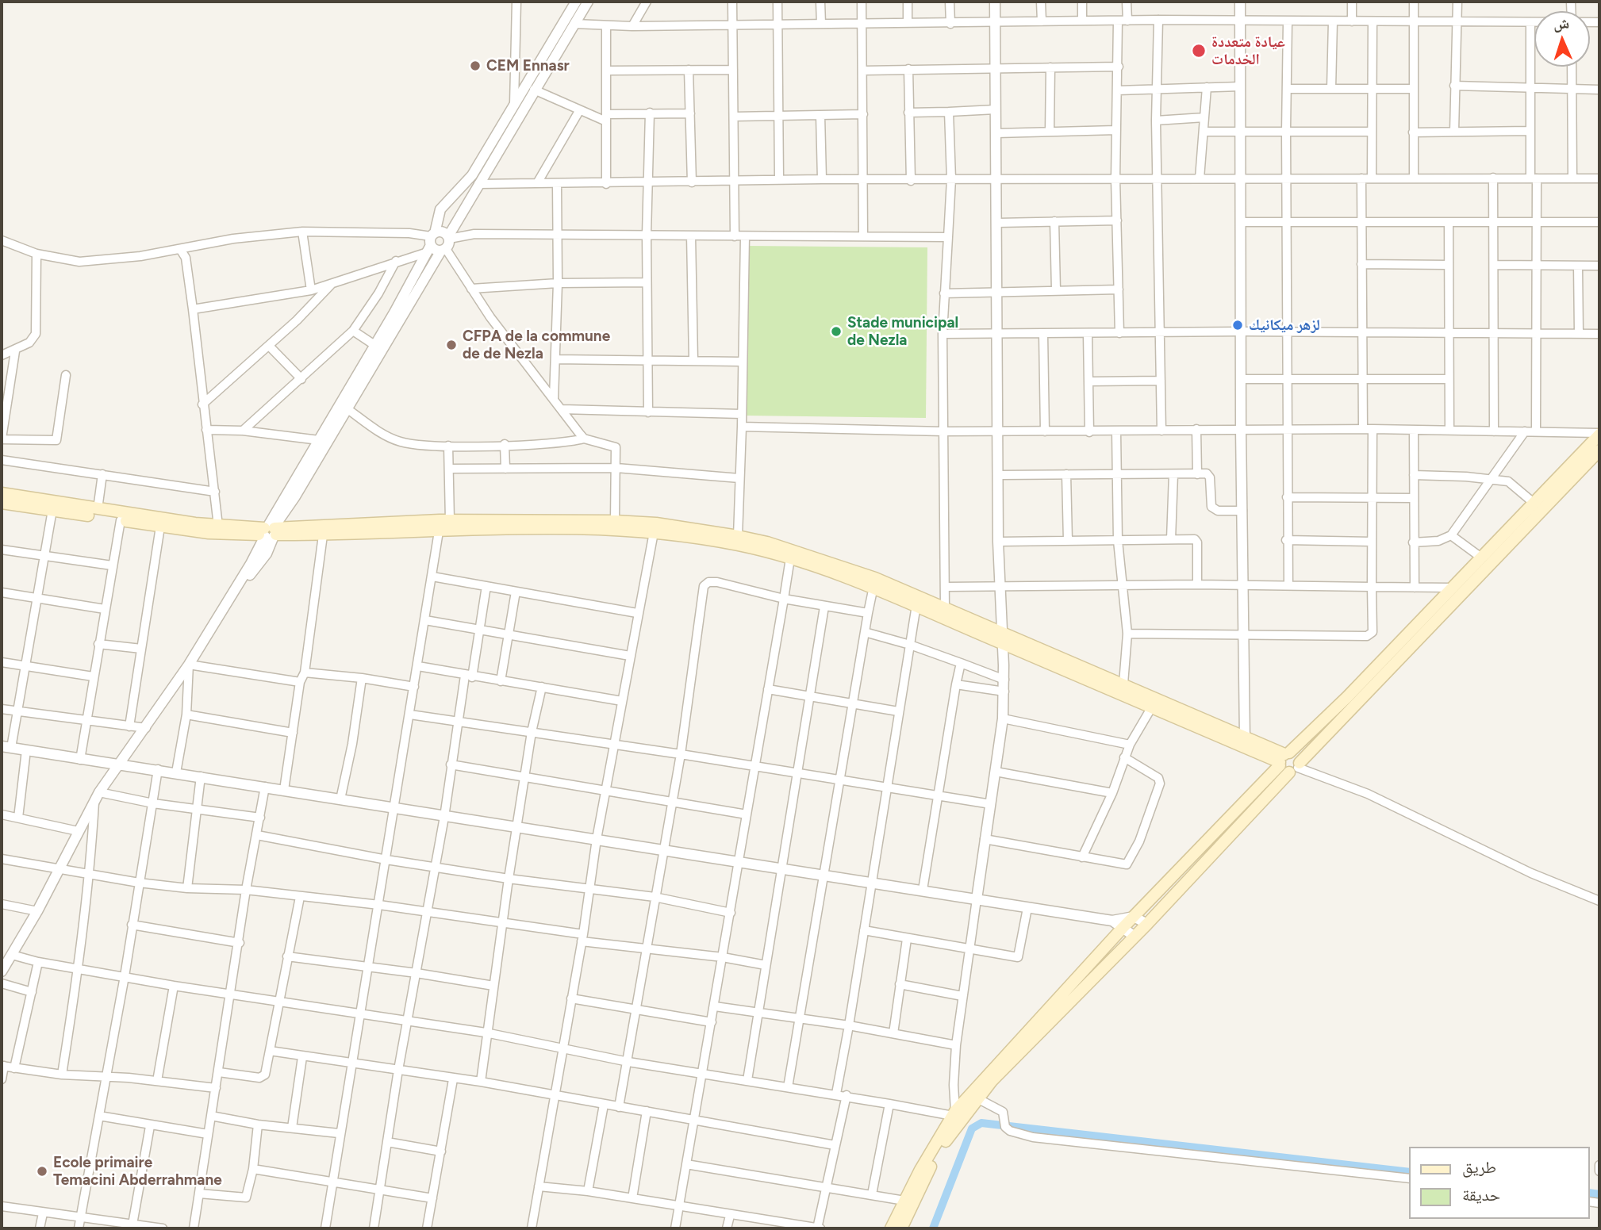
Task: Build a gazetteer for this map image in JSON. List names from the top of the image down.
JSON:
{
  "places": [
    "عيادة متعددة الخدمات",
    "CEM Ennasr",
    "لزهر ميكانيك",
    "Stade municipal de Nezla",
    "CFPA de la commune de de Nezla",
    "Ecole primaire Temacini Abderrahmane"
  ],
  "legend": ["طريق", "حديقة"],
  "north": "top"
}
